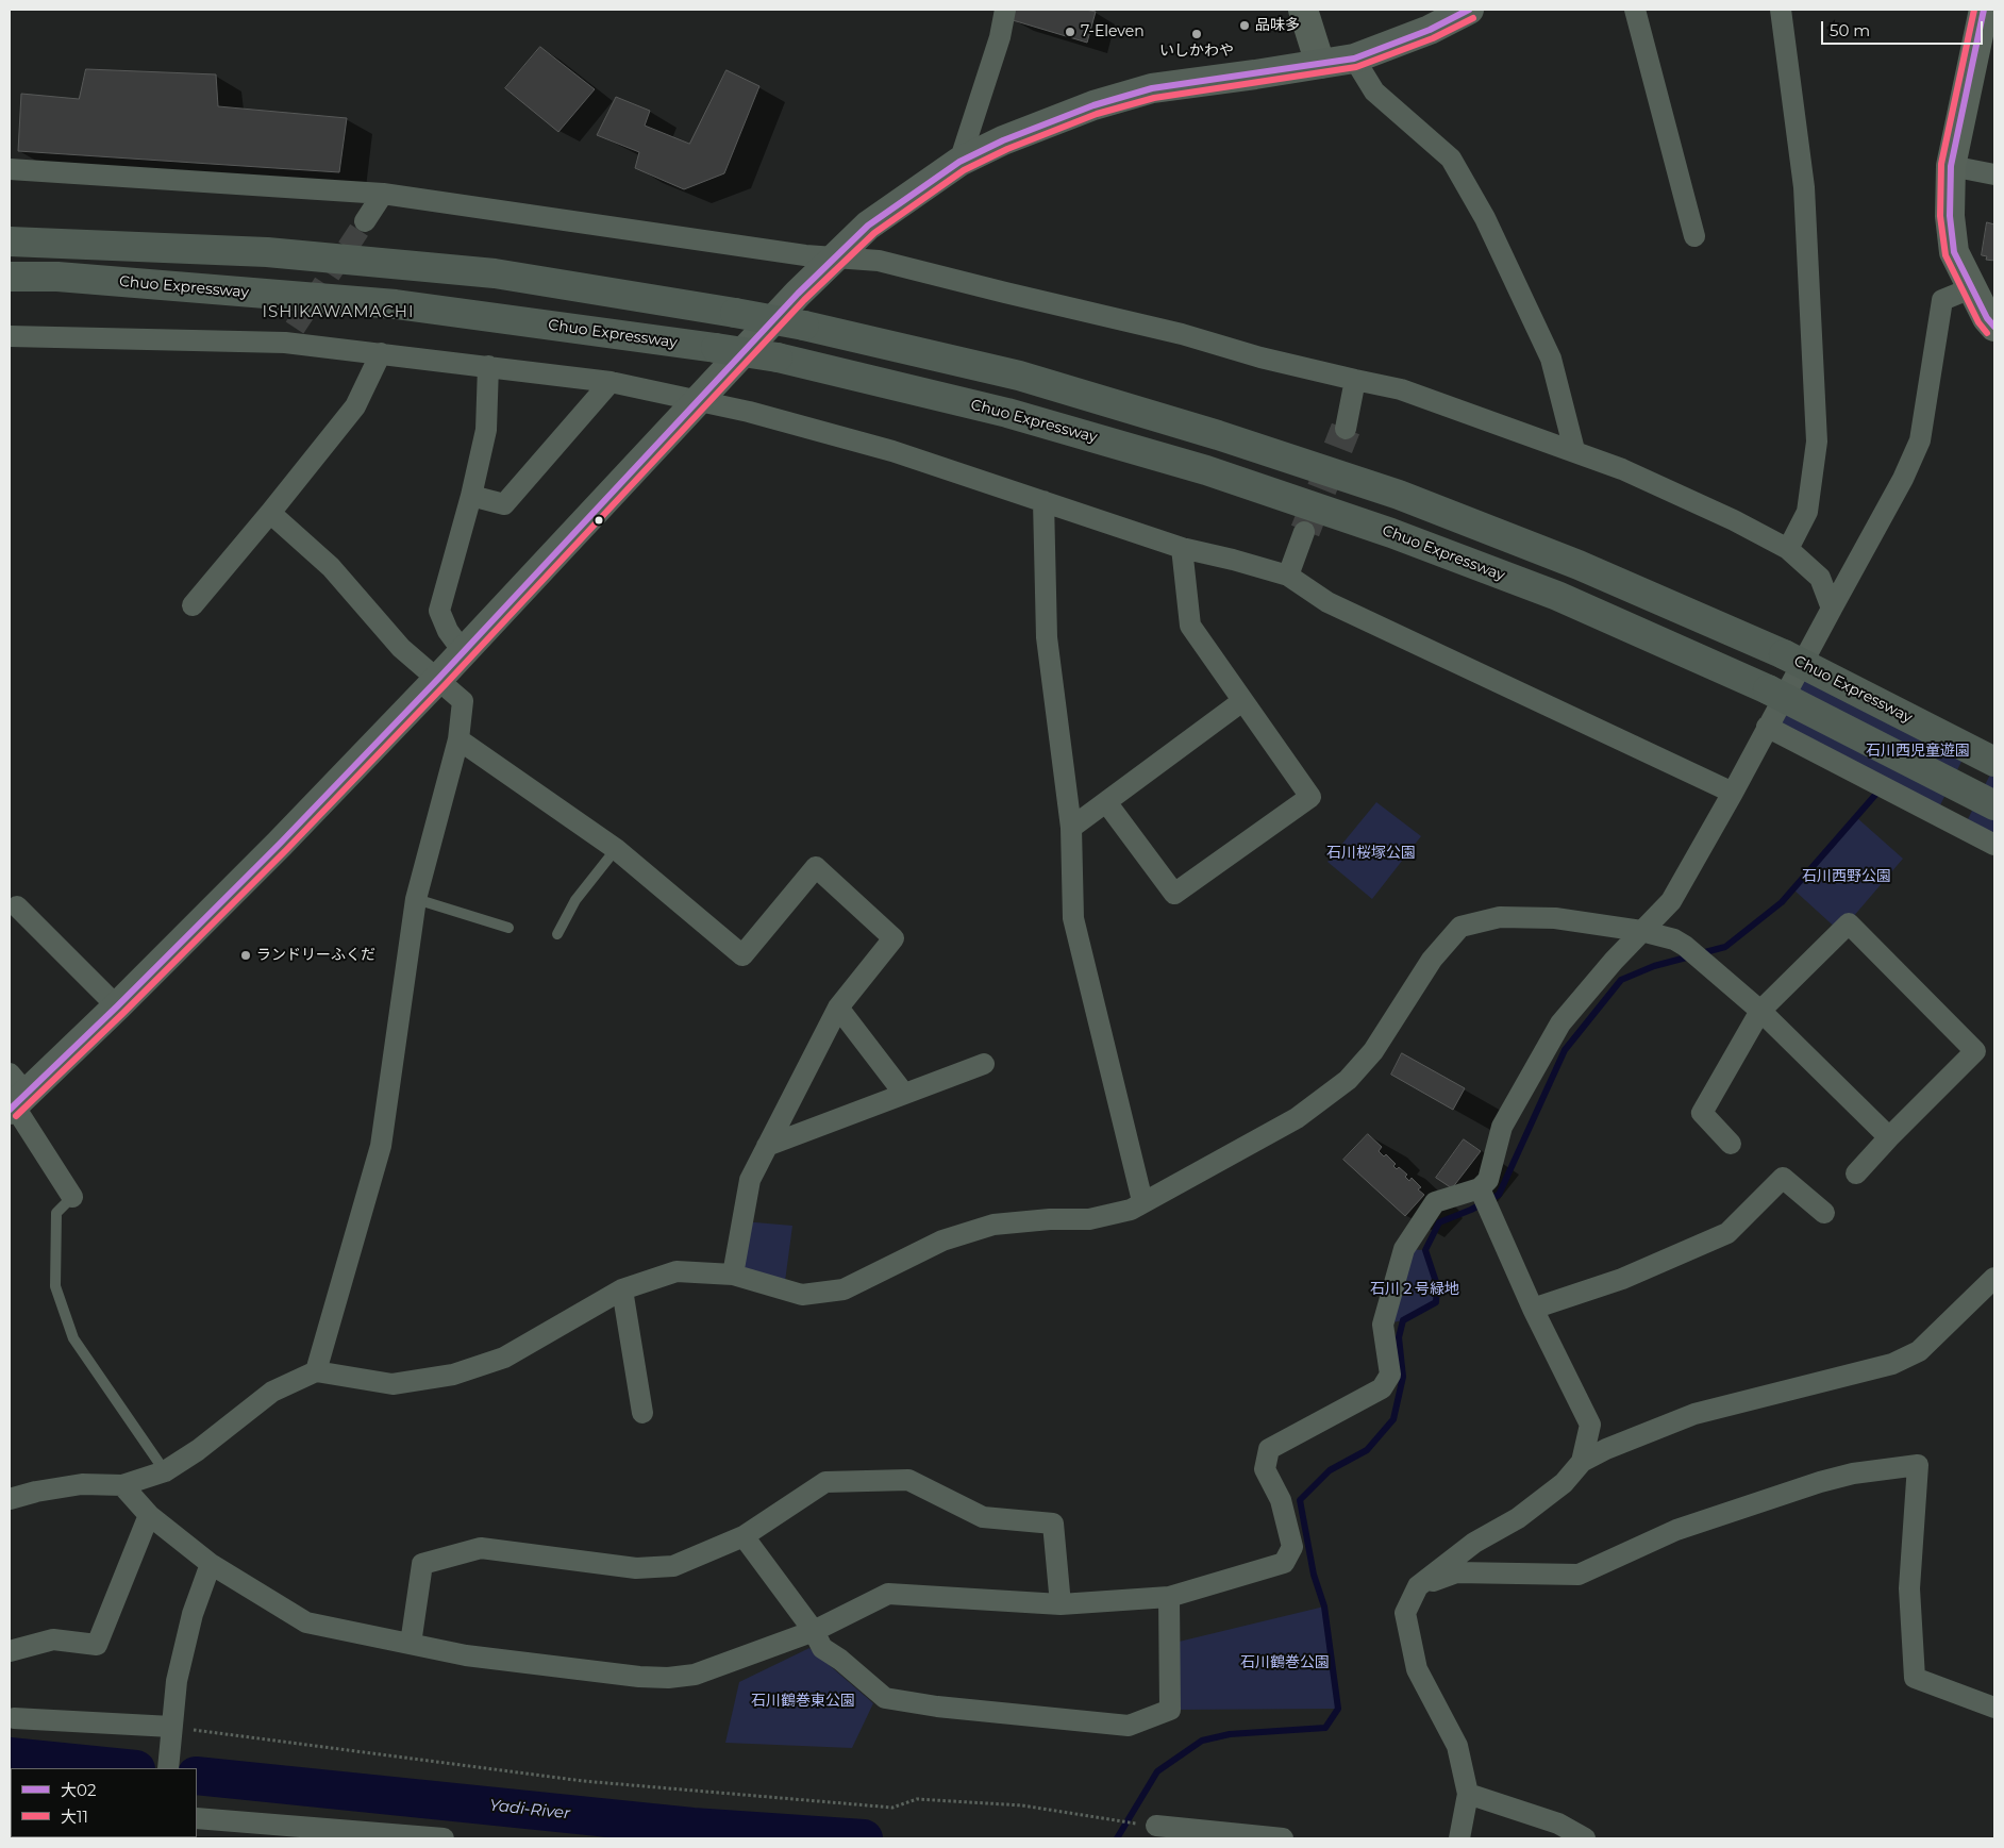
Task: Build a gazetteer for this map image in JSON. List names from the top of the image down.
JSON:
{
  "streets": {
    "highway": ["Chuo Expressway"]
  },
  "districts": ["ISHIKAWAMACHI"],
  "water": ["Yadi-River"],
  "parks": [
    "石川西児童遊園",
    "石川桜塚公園",
    "石川西野公園",
    "石川２号緑地",
    "石川鶴巻公園",
    "石川鶴巻東公園"
  ],
  "places": [
    "品味多",
    "7-Eleven",
    "いしかわや",
    "ランドリーふくだ"
  ],
  "lines": ["transit line 大02", "transit line 大11"],
  "legend": ["大02", "大11"],
  "scale_bar": "50 m"
}
